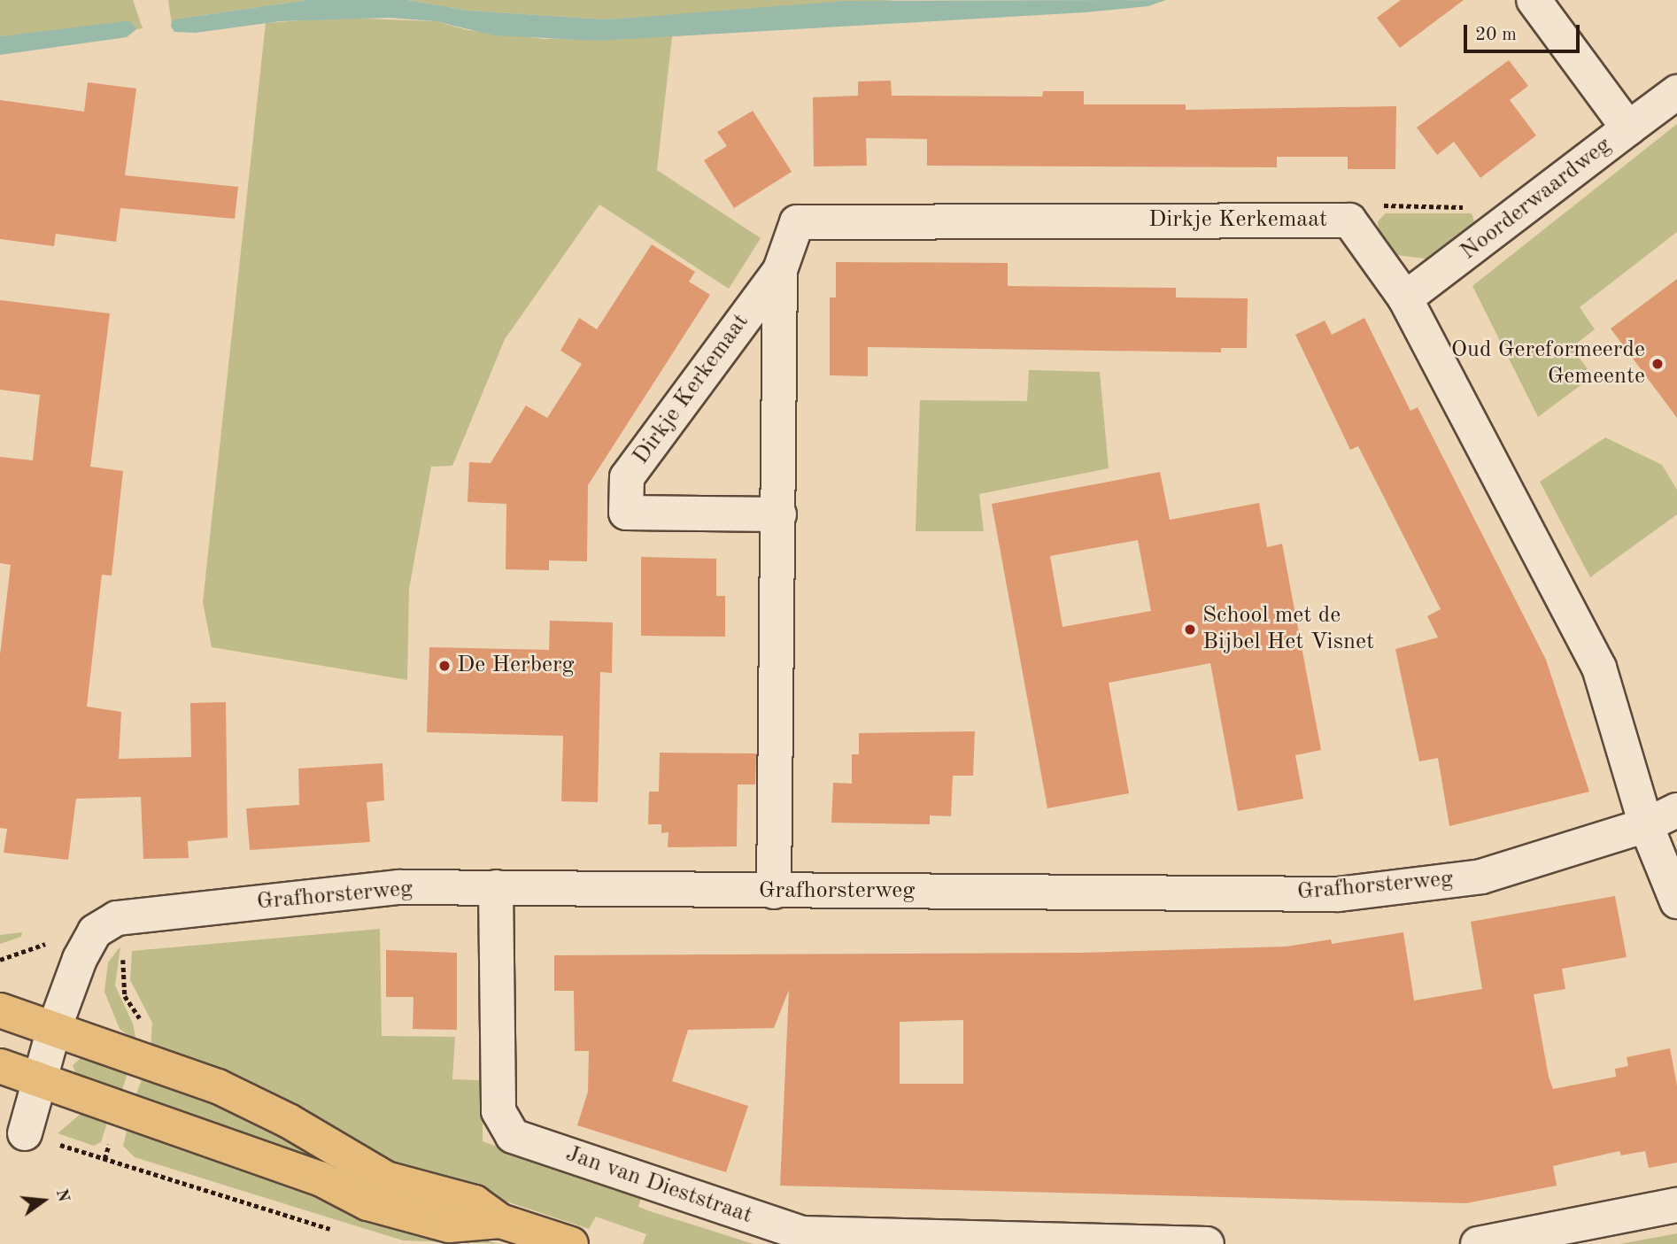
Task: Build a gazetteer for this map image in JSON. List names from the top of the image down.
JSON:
{
  "streets": {
    "street": [
      "Noorderwaardweg",
      "Dirkje Kerkemaat",
      "Grafhorsterweg",
      "Jan van Dieststraat"
    ]
  },
  "crossings": [
    ["Noorderwaardweg", "Dirkje Kerkemaat"],
    ["Dirkje Kerkemaat", "Grafhorsterweg"],
    ["Grafhorsterweg", "Jan van Dieststraat"]
  ],
  "places": ["Oud Gereformeerde Gemeente", "School met de Bijbel Het Visnet", "De Herberg"],
  "scale_bar": "20 m",
  "north": "right"
}
